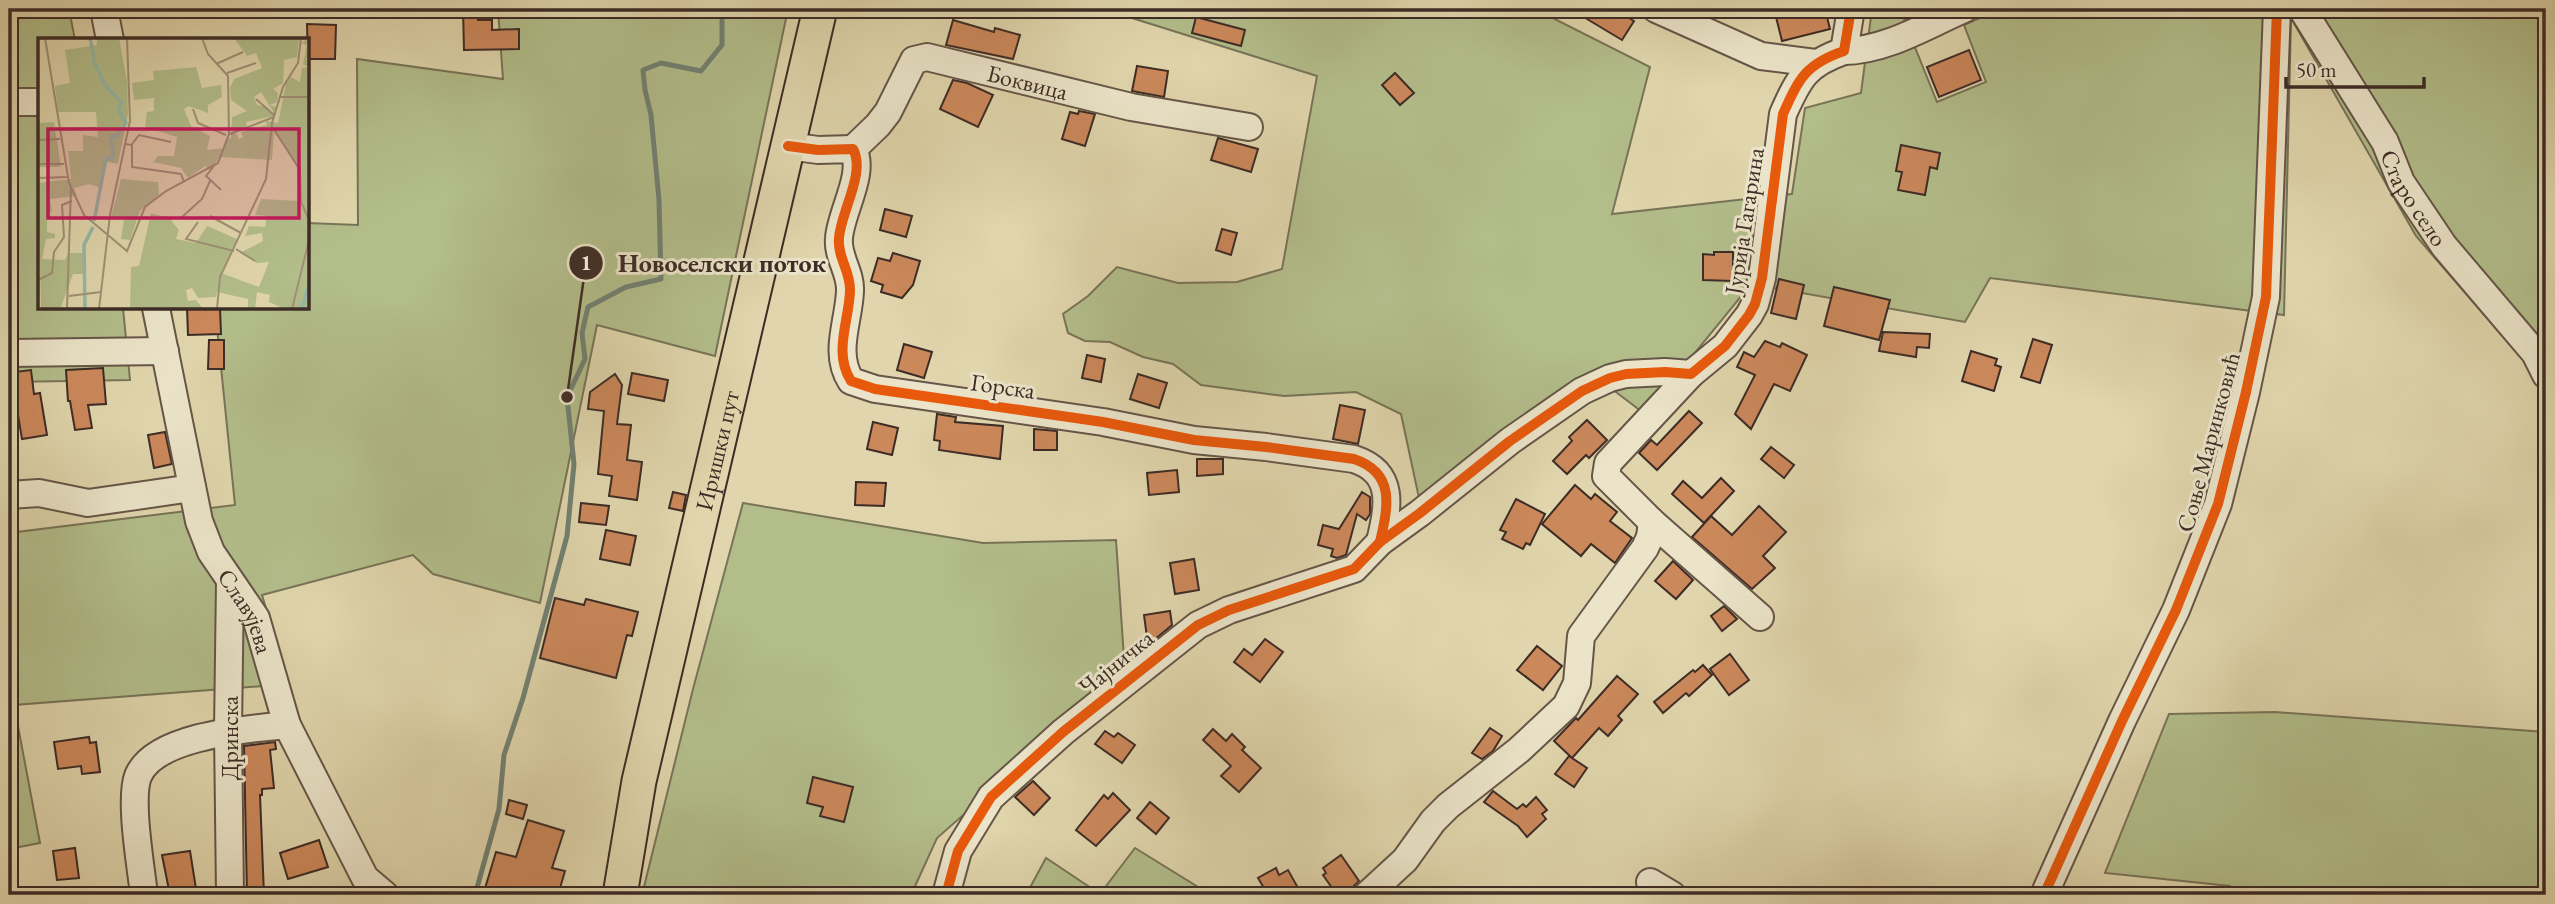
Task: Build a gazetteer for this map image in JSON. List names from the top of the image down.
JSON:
{
  "streets": {
    "main road": ["Иришки пут"],
    "street": [
      "Боквица",
      "Старо село",
      "Јурија Гагарина",
      "Горска",
      "Соње Маринковић",
      "Славујева",
      "Чајничка",
      "Дринска"
    ]
  },
  "crossings": [
    ["Боквица", "Горска"],
    ["Горска", "Чајничка"],
    ["Славујева", "Дринска"]
  ],
  "places": ["Новоселски поток"],
  "scale_bar": "50 m"
}
